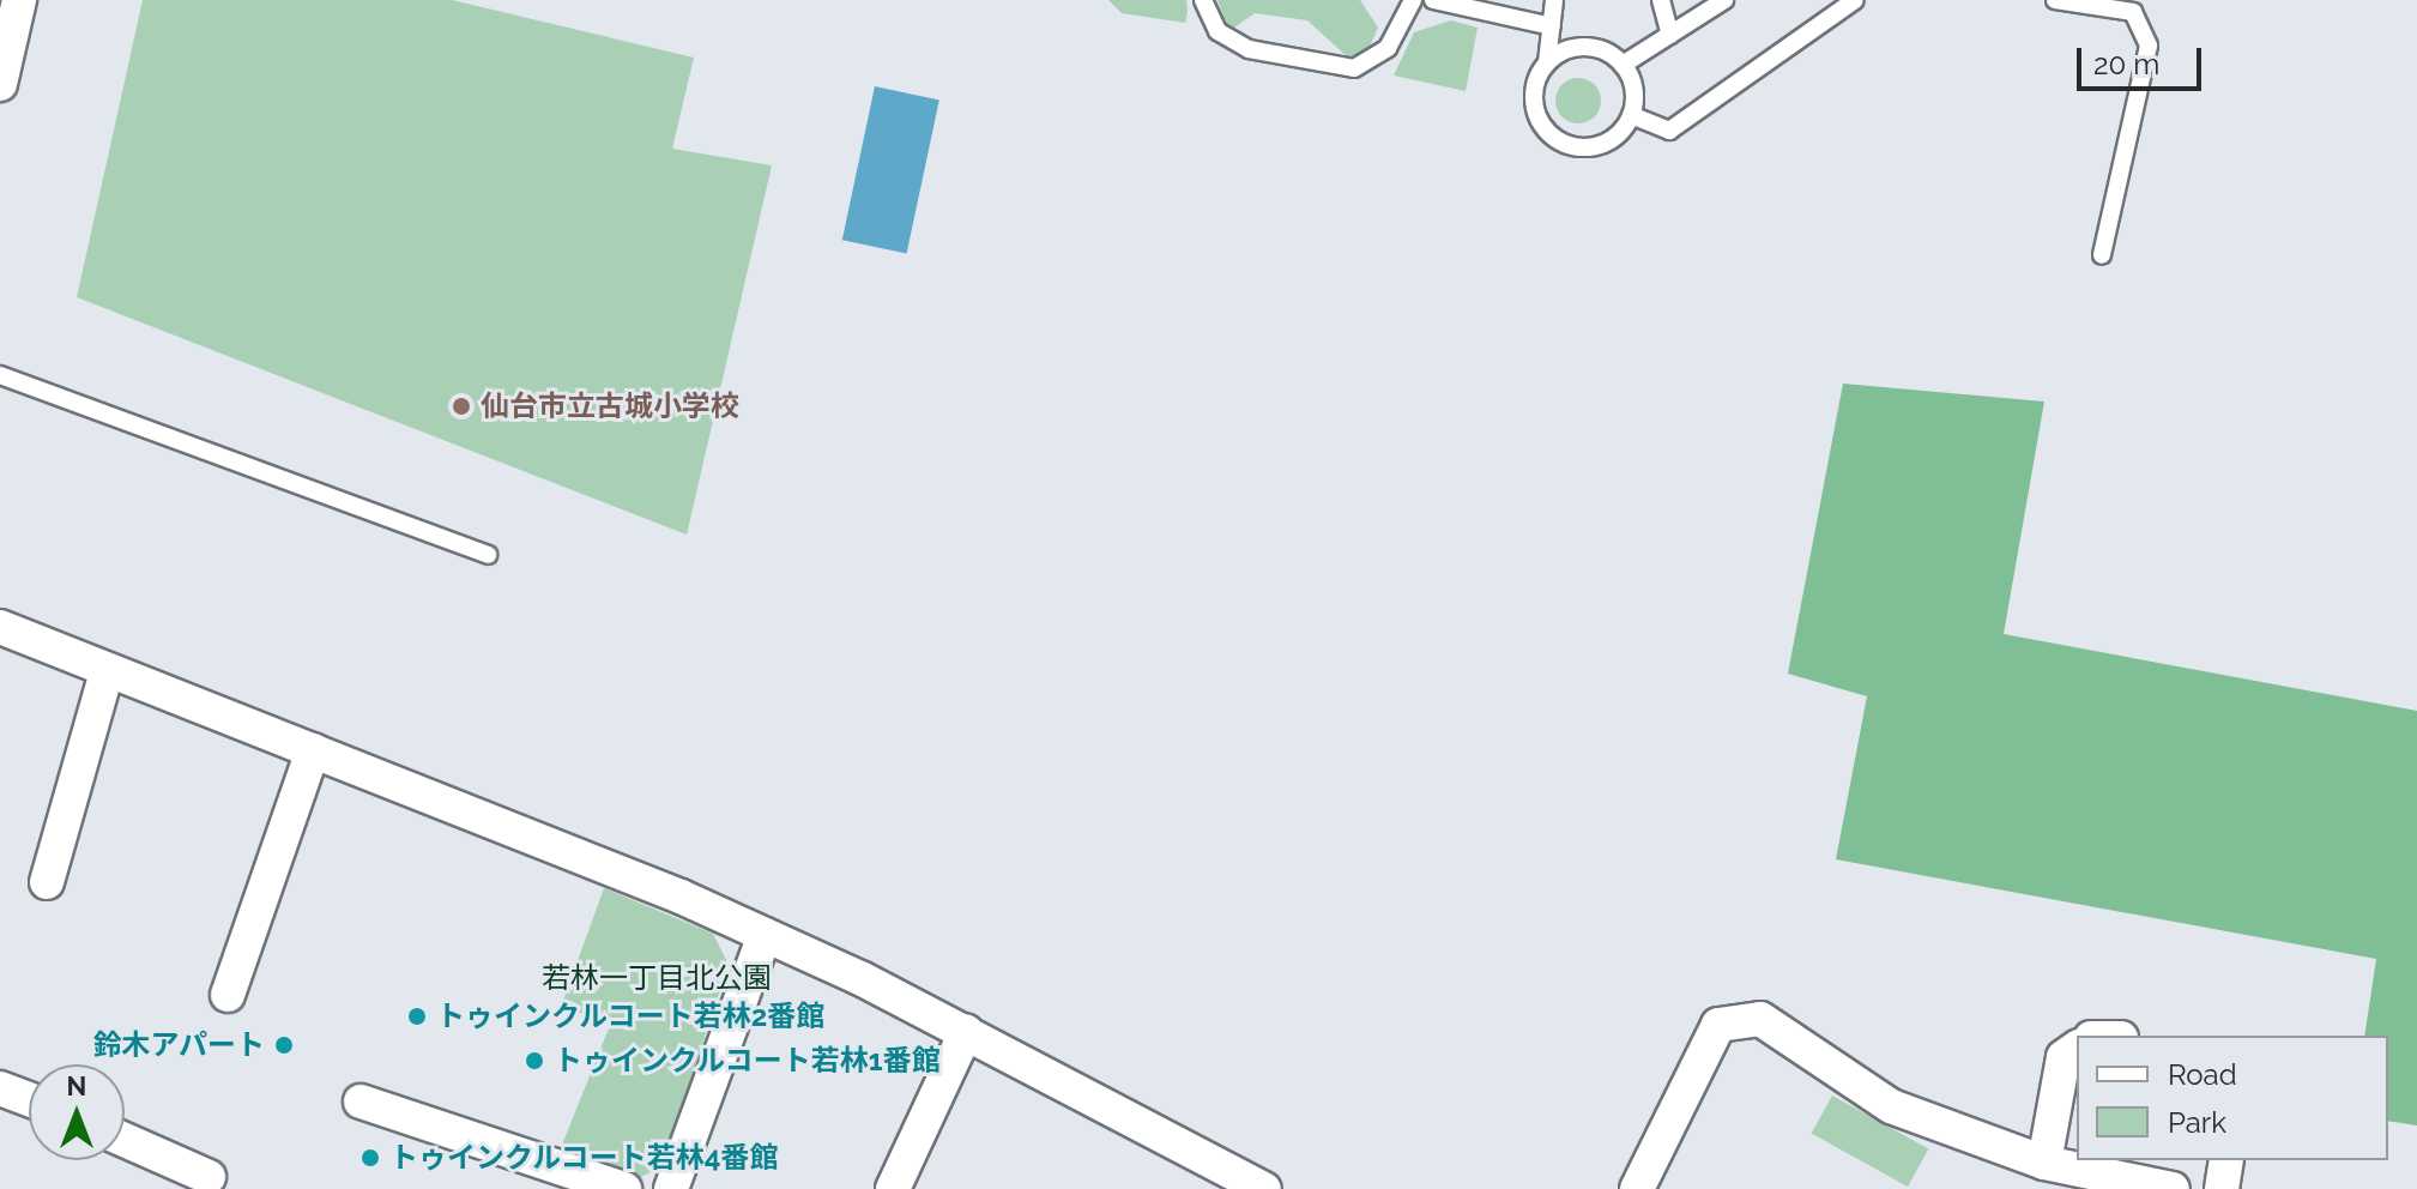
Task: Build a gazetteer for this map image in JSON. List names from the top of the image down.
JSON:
{
  "parks": ["若林一丁目北公園"],
  "places": [
    "仙台市立古城小学校",
    "トゥインクルコート若林2番館",
    "鈴木アパート",
    "トゥインクルコート若林1番館",
    "トゥインクルコート若林4番館"
  ],
  "legend": ["Road", "Park"],
  "scale_bar": "20 m",
  "north": "top"
}
